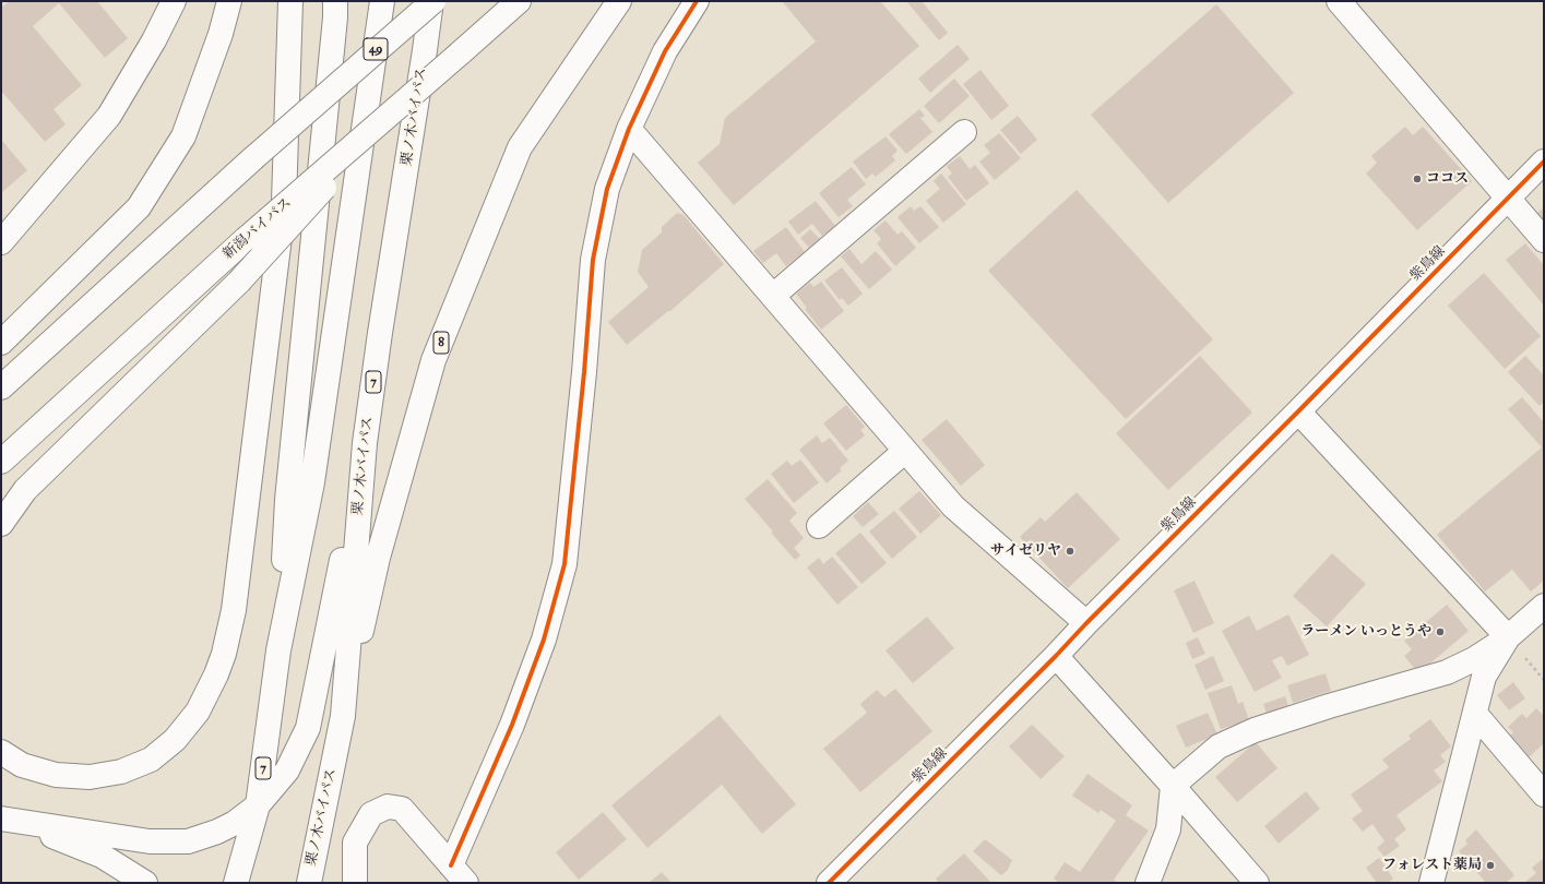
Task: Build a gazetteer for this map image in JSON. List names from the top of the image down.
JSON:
{
  "streets": {
    "main road": [
      "49",
      "栗ノ木バイパス",
      "新潟バイパス",
      "紫鳥線",
      "8",
      "7"
    ]
  },
  "crossings": [
    ["49", "7"],
    ["栗ノ木バイパス", "8"]
  ],
  "places": [
    "ココス",
    "サイゼリヤ",
    "ラーメン いっとうや",
    "フォレスト薬局"
  ]
}
